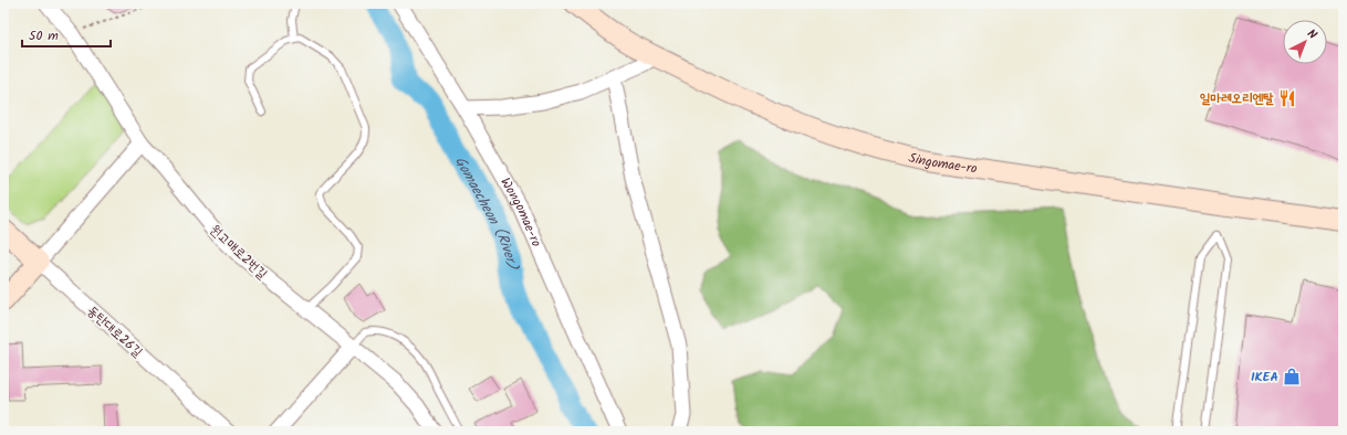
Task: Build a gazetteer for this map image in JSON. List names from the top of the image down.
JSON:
{
  "streets": {
    "street": [
      "Singomae-ro",
      "Wongomae-ro",
      "원고매로2번길",
      "동탄대로26길"
    ]
  },
  "water": ["Gomaecheon (River)"],
  "places": {
    "restaurant": ["일마레오리엔탈"],
    "shop": ["IKEA"]
  },
  "scale_bar": "50 m",
  "north": "top right"
}
